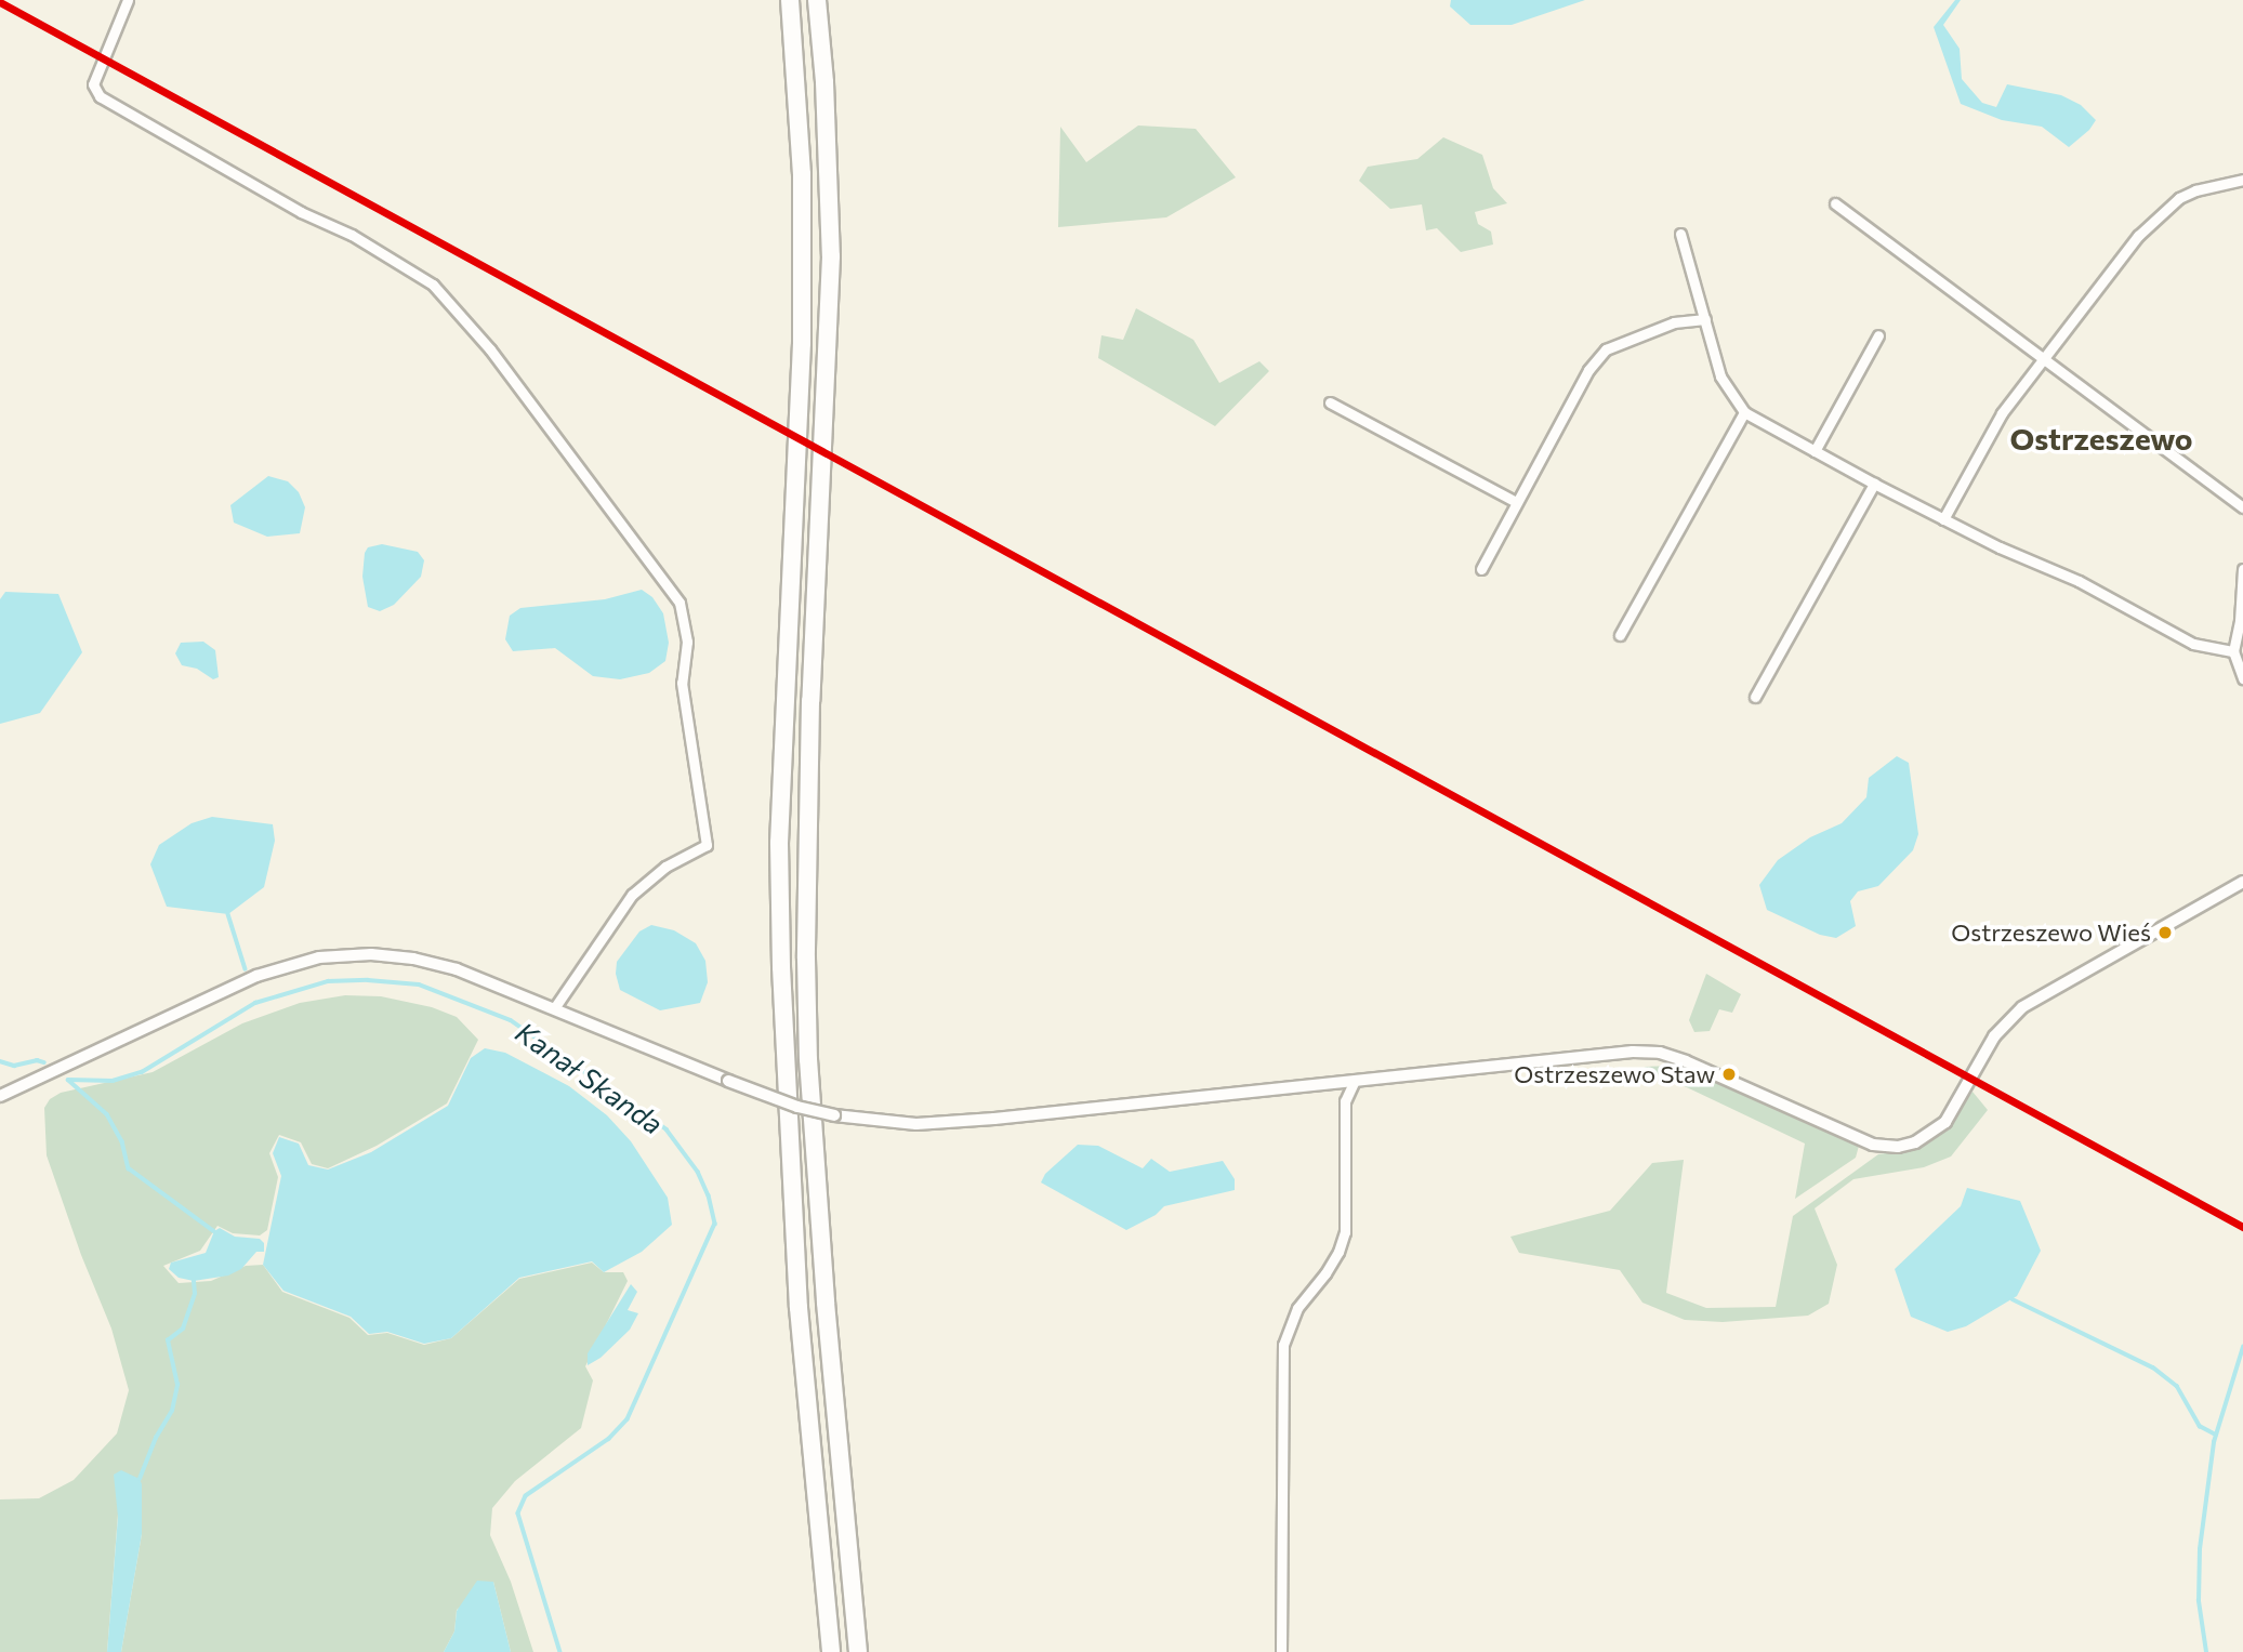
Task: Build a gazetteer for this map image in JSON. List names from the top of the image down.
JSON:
{
  "districts": ["Ostrzeszewo"],
  "water": ["Kanał Skanda"],
  "places": ["Ostrzeszewo Wieś", "Ostrzeszewo Staw"]
}
